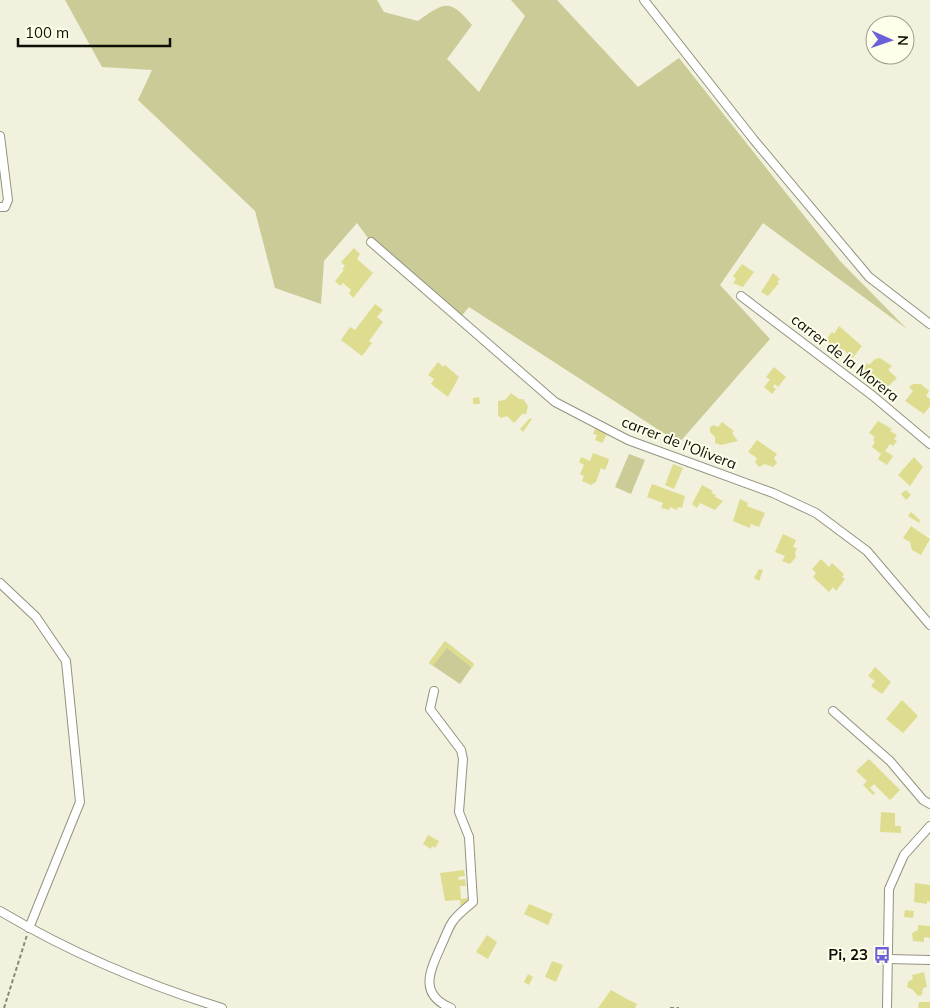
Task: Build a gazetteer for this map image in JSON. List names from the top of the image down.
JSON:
{
  "streets": {
    "street": ["carrer de la Morera", "carrer de l'Olivera"]
  },
  "places": {
    "bus stop": ["Pi, 23"]
  },
  "scale_bar": "100 m",
  "north": "right"
}
